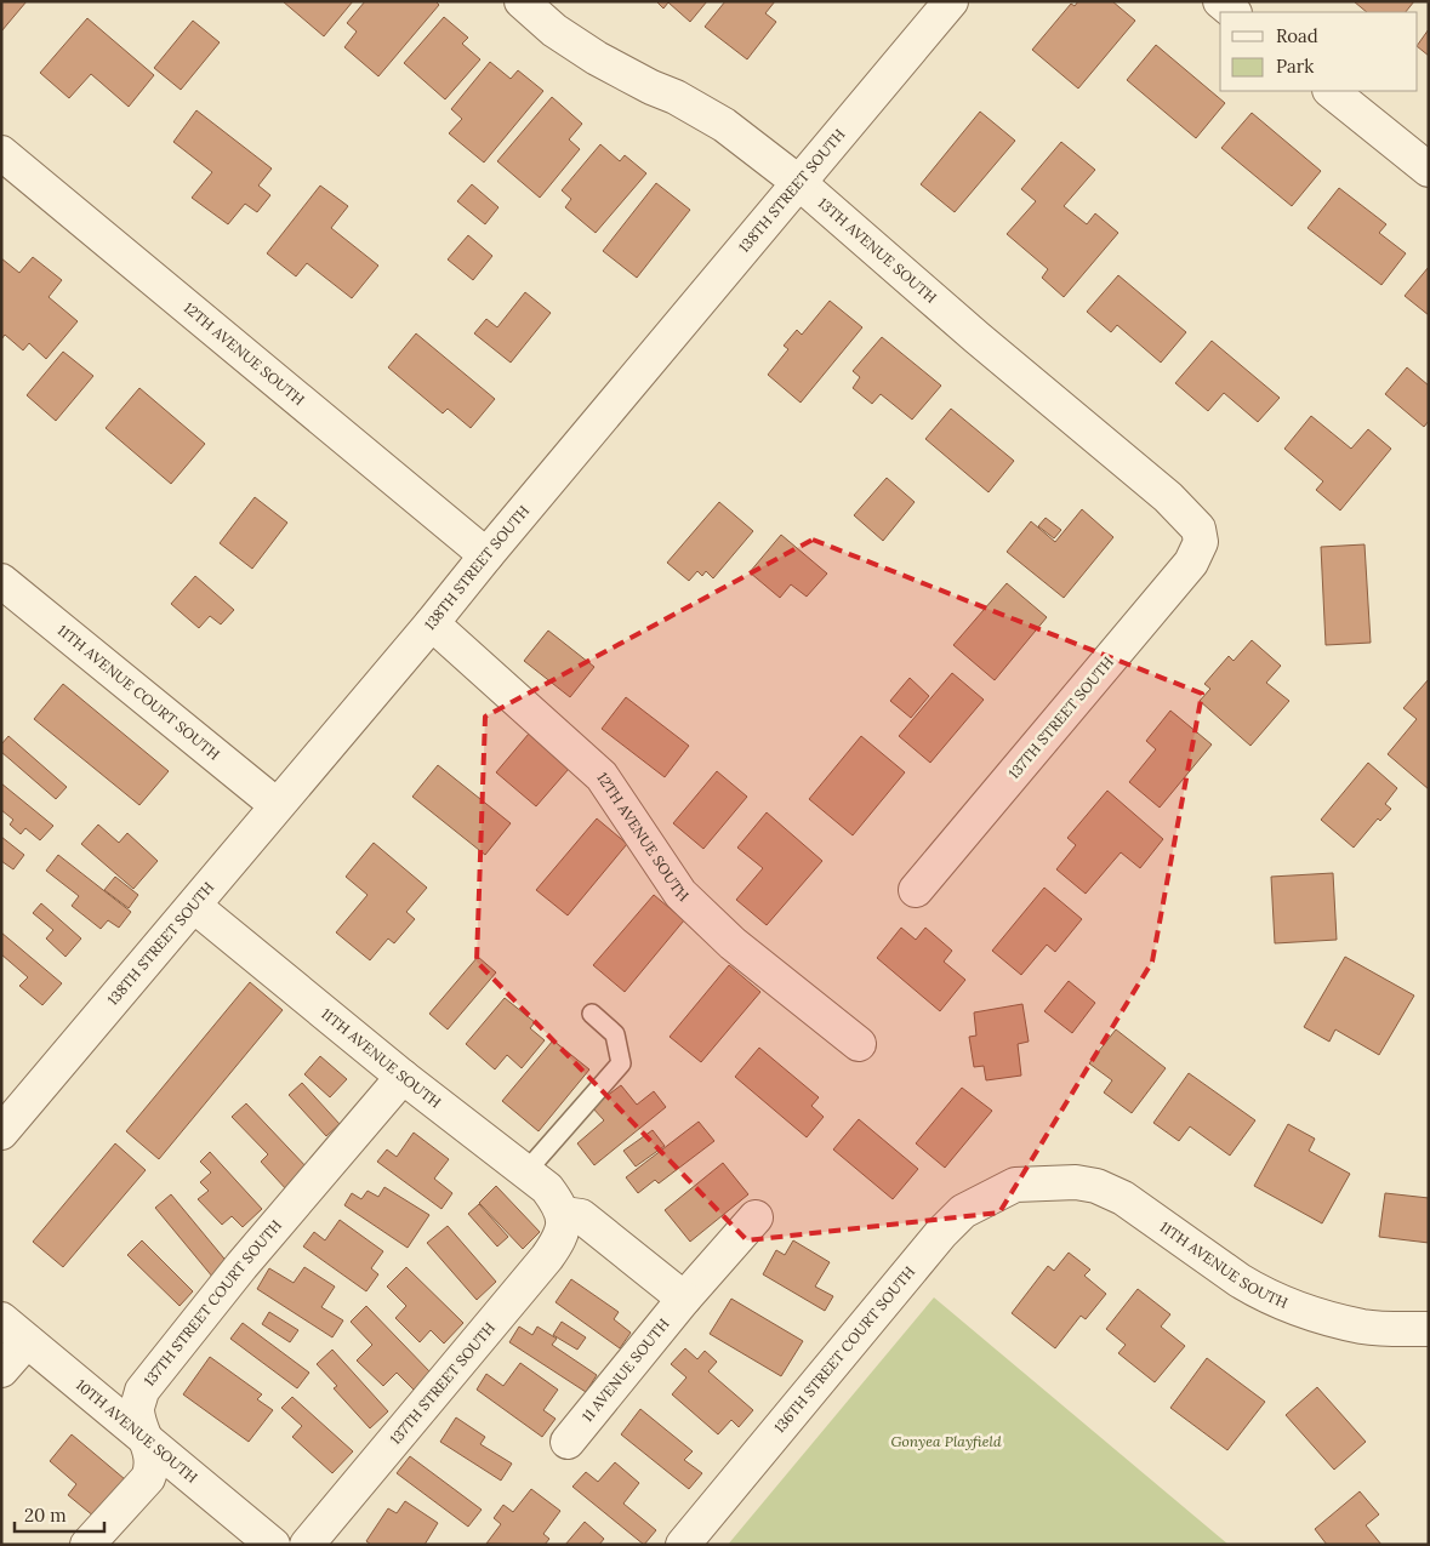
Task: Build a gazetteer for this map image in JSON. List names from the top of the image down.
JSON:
{
  "streets": {
    "street": [
      "138TH STREET SOUTH",
      "13TH AVENUE SOUTH",
      "12TH AVENUE SOUTH",
      "11TH AVENUE COURT SOUTH",
      "137TH STREET SOUTH",
      "11TH AVENUE SOUTH",
      "137TH STREET COURT SOUTH",
      "136TH STREET COURT SOUTH",
      "11 AVENUE SOUTH",
      "10TH AVENUE SOUTH"
    ]
  },
  "crossings": [
    ["138TH STREET SOUTH", "13TH AVENUE SOUTH"],
    ["138TH STREET SOUTH", "12TH AVENUE SOUTH"],
    ["138TH STREET SOUTH", "11TH AVENUE COURT SOUTH"],
    ["138TH STREET SOUTH", "11TH AVENUE SOUTH"],
    ["13TH AVENUE SOUTH", "137TH STREET SOUTH"],
    ["137TH STREET SOUTH", "11TH AVENUE SOUTH"],
    ["11TH AVENUE SOUTH", "137TH STREET COURT SOUTH"],
    ["11TH AVENUE SOUTH", "136TH STREET COURT SOUTH"],
    ["137TH STREET COURT SOUTH", "10TH AVENUE SOUTH"]
  ],
  "parks": ["Gonyea Playfield"],
  "legend": ["Road", "Park"],
  "scale_bar": "20 m"
}
